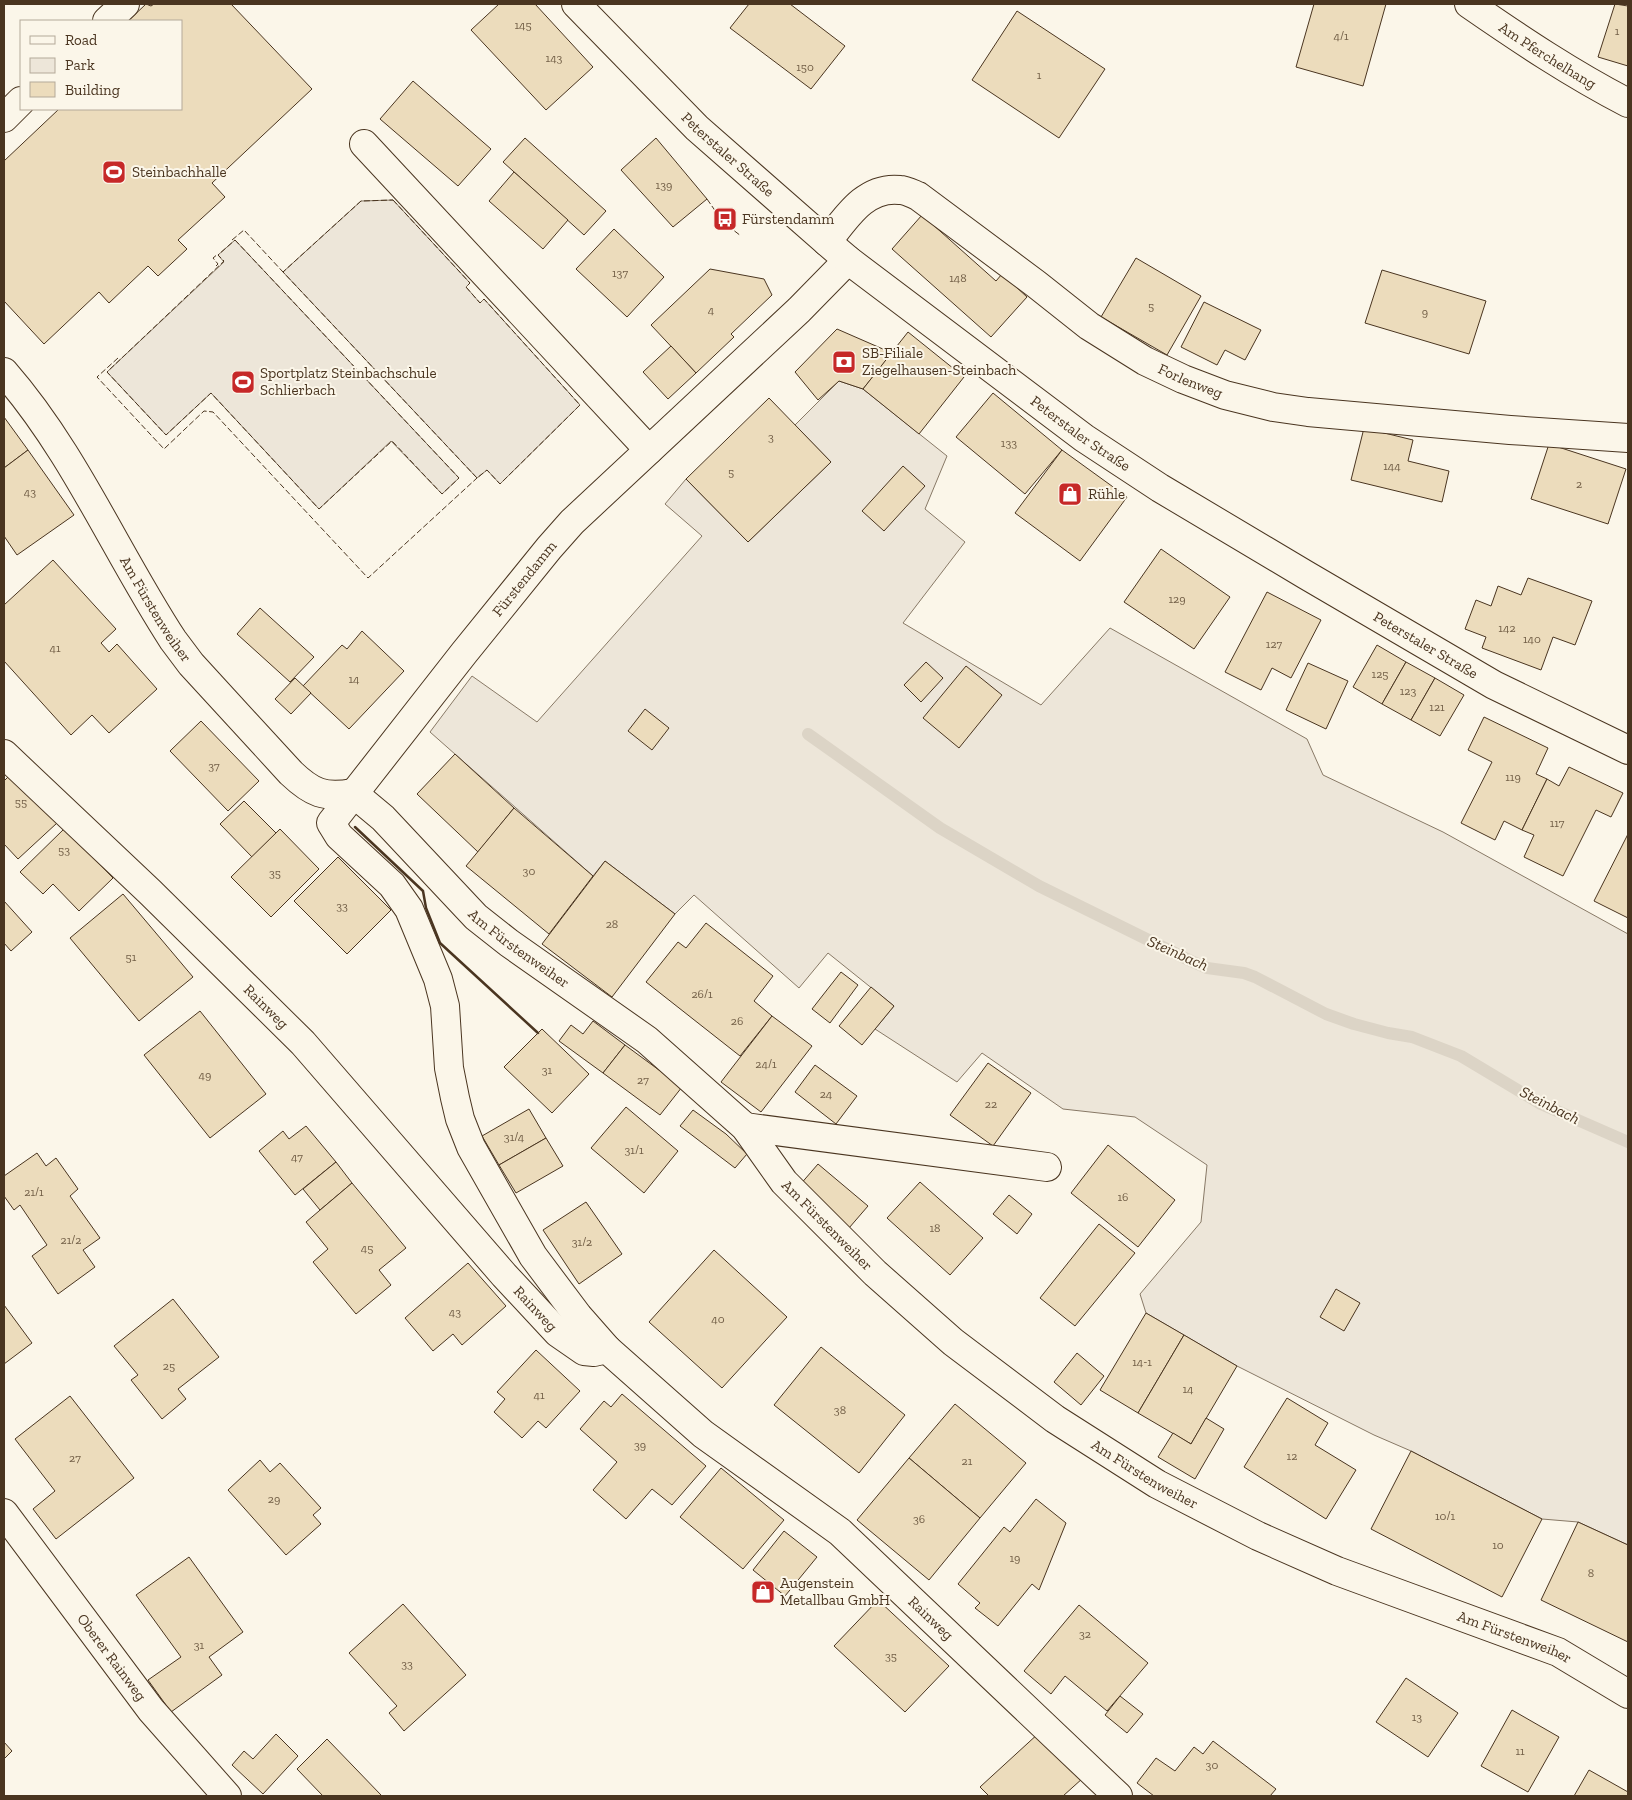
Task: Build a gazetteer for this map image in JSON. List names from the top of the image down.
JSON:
{
  "streets": {
    "street": [
      "Am Pferchelhang",
      "Peterstaler Straße",
      "Forlenweg",
      "Fürstendamm",
      "Am Fürstenweiher",
      "Rainweg",
      "Oberer Rainweg"
    ]
  },
  "crossings": [
    ["Peterstaler Straße", "Forlenweg"],
    ["Peterstaler Straße", "Fürstendamm"],
    ["Fürstendamm", "Am Fürstenweiher"]
  ],
  "water": ["Steinbach"],
  "places": {
    "sports": ["Steinbachhalle", "Sportplatz Steinbachschule Schlierbach"],
    "bus stop": ["Fürstendamm"],
    "bank": ["SB-Filiale Ziegelhausen-Steinbach"],
    "shop": ["Rühle", "Augenstein Metallbau GmbH"]
  },
  "house_numbers": [
    "145",
    "1",
    "4/1",
    "143",
    "150",
    "1",
    "139",
    "137",
    "148",
    "5",
    "4",
    "9",
    "3",
    "133",
    "144",
    "5",
    "2",
    "43",
    "129",
    "142",
    "140",
    "127",
    "41",
    "125",
    "14",
    "123",
    "121",
    "37",
    "119",
    "55",
    "117",
    "53",
    "30",
    "35",
    "33",
    "28",
    "51",
    "26/1",
    "26",
    "24/1",
    "31",
    "49",
    "27",
    "24",
    "22",
    "31/4",
    "31/1",
    "47",
    "21/1",
    "16",
    "18",
    "21/2",
    "31/2",
    "45",
    "43",
    "40",
    "14-1",
    "25",
    "14",
    "41",
    "38",
    "39",
    "12",
    "27",
    "21",
    "29",
    "10/1",
    "36",
    "10",
    "19",
    "8",
    "32",
    "31",
    "35",
    "33",
    "13",
    "11",
    "30"
  ],
  "legend": ["Road", "Park", "Building"]
}
